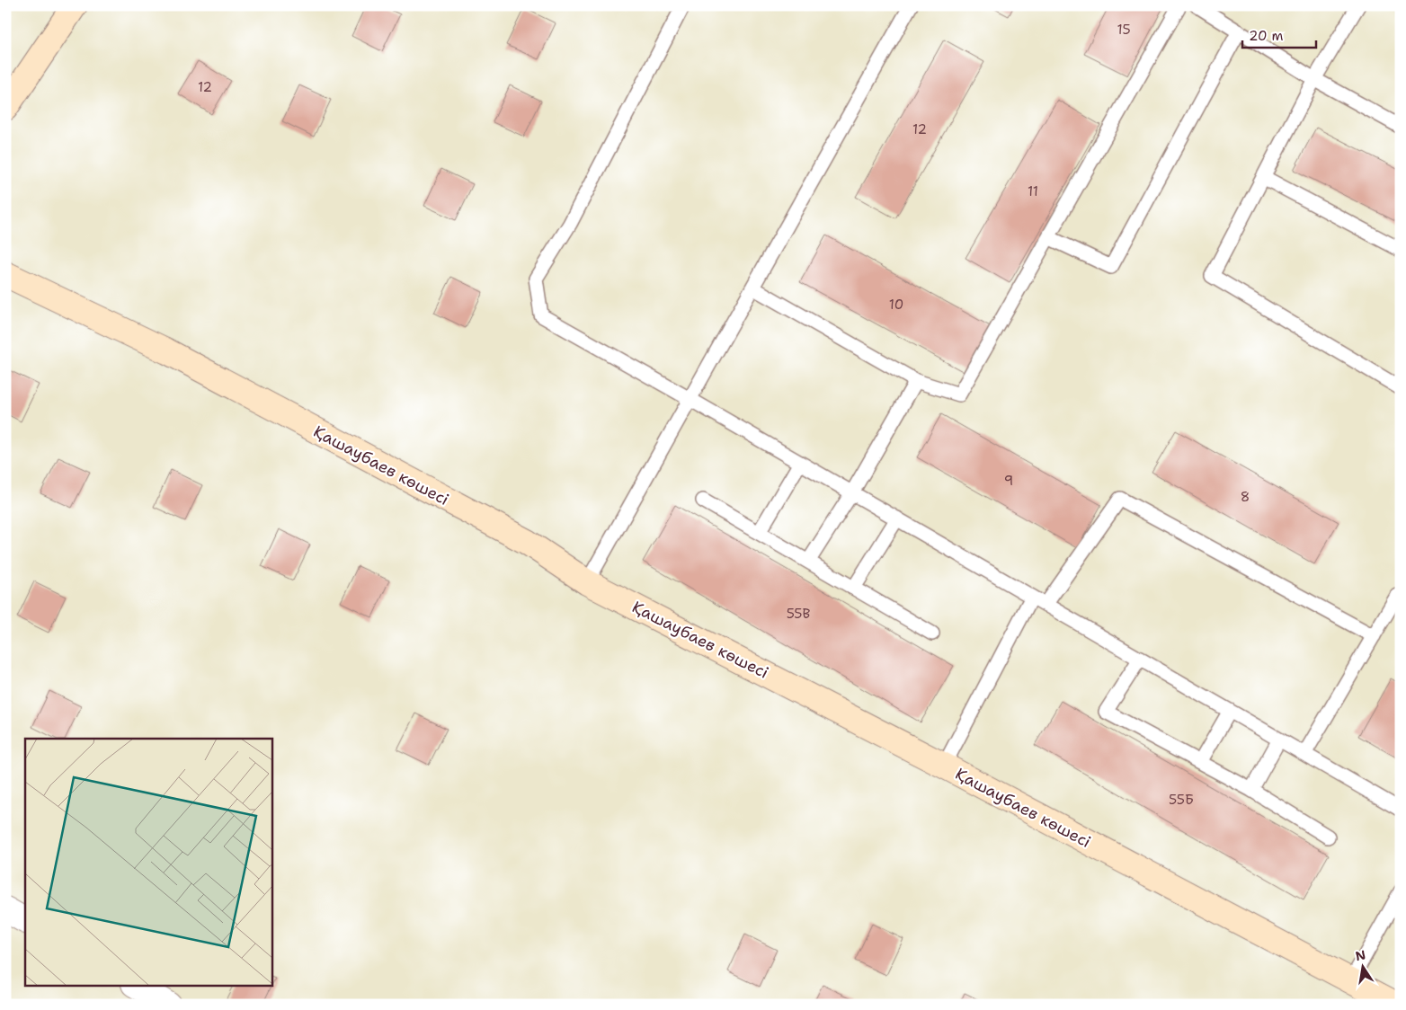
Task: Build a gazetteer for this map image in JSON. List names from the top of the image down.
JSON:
{
  "streets": {
    "street": ["Қашаубаев көшесі"]
  },
  "house_numbers": [
    "15",
    "12",
    "12",
    "11",
    "10",
    "9",
    "8",
    "55В",
    "55Б"
  ],
  "scale_bar": "20 m",
  "north": "top"
}
